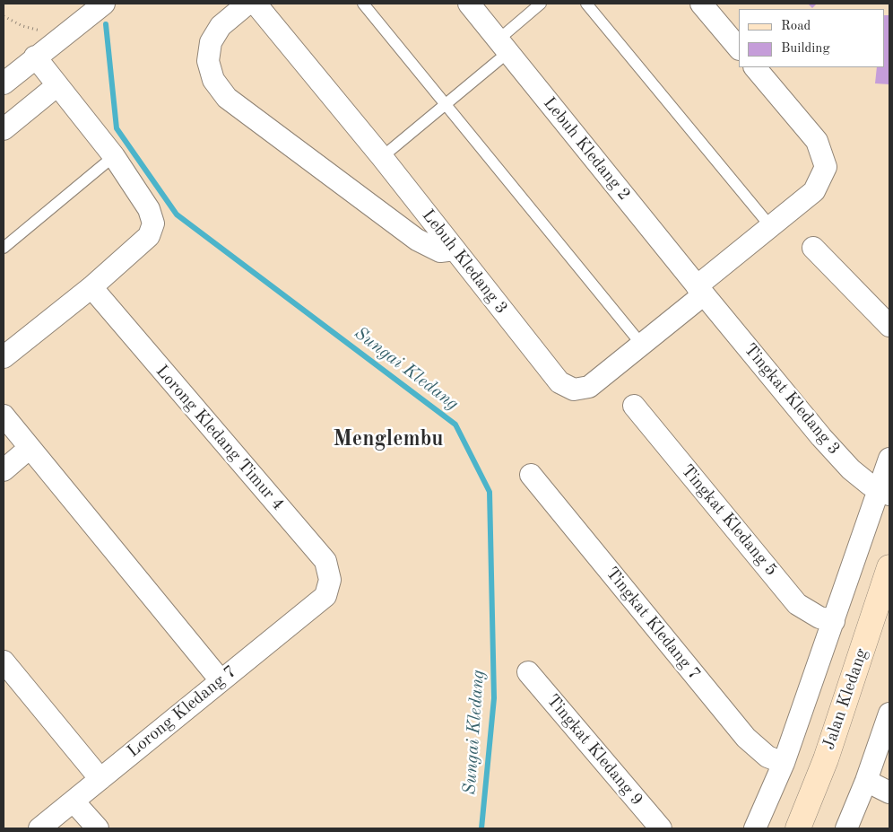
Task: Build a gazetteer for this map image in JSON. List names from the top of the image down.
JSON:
{
  "streets": {
    "main road": ["Jalan Kledang"],
    "street": [
      "Lebuh Kledang 2",
      "Lebuh Kledang 3",
      "Tingkat Kledang 3",
      "Lorong Kledang Timur 4",
      "Tingkat Kledang 5",
      "Tingkat Kledang 7",
      "Lorong Kledang 7",
      "Tingkat Kledang 9"
    ]
  },
  "crossings": [
    ["Lebuh Kledang 2", "Lebuh Kledang 3"],
    ["Lebuh Kledang 2", "Tingkat Kledang 3"],
    ["Lebuh Kledang 3", "Tingkat Kledang 3"],
    ["Lorong Kledang Timur 4", "Lorong Kledang 7"]
  ],
  "districts": ["Menglembu"],
  "water": ["Sungai Kledang"],
  "legend": ["Road", "Building"]
}
